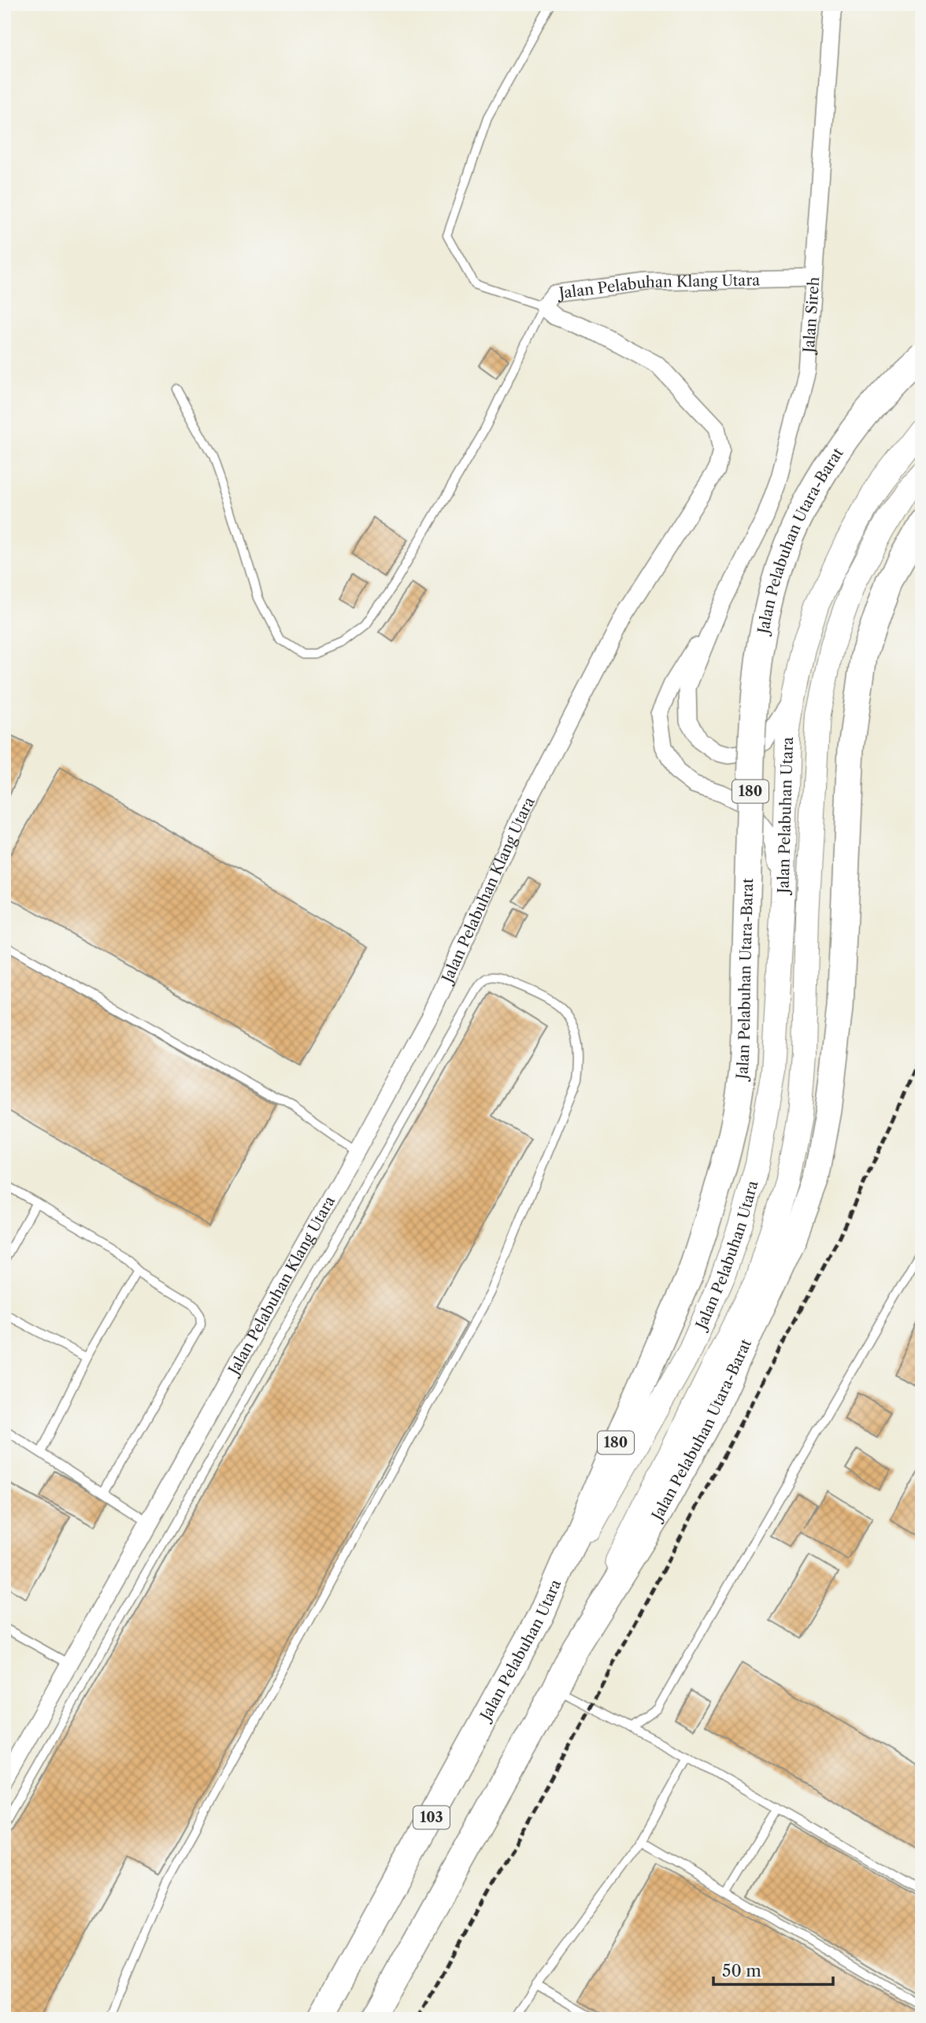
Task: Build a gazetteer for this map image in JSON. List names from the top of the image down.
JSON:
{
  "streets": {
    "main road": [
      "Jalan Pelabuhan Utara-Barat",
      "180",
      "Jalan Pelabuhan Utara",
      "103"
    ],
    "street": ["Jalan Pelabuhan Klang Utara", "Jalan Sireh"]
  },
  "crossings": [
    ["Jalan Pelabuhan Klang Utara", "Jalan Sireh"],
    ["Jalan Pelabuhan Utara-Barat", "Jalan Pelabuhan Utara"]
  ],
  "scale_bar": "50 m"
}
